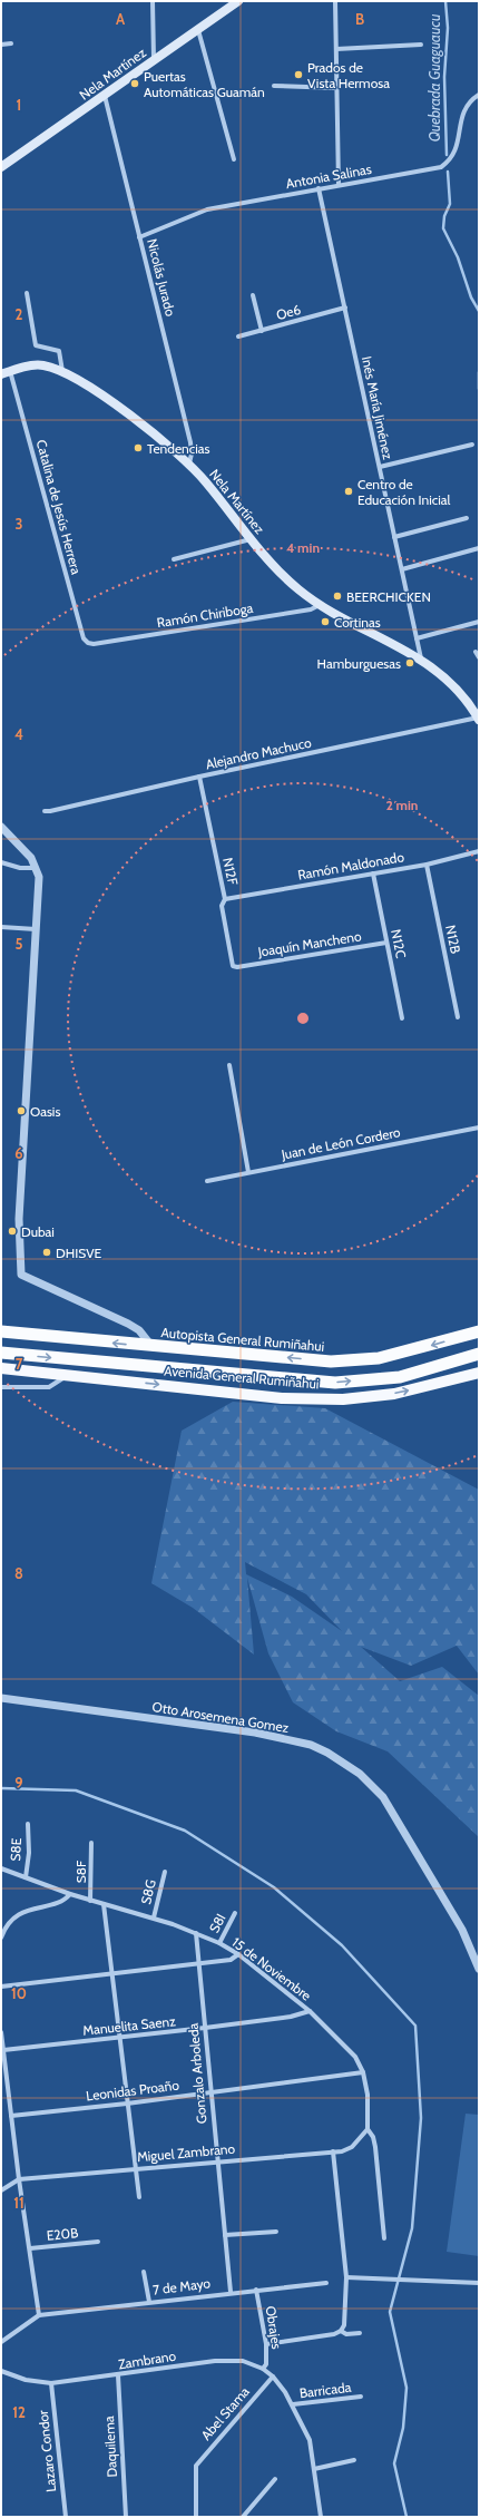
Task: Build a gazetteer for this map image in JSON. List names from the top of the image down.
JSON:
{
  "streets": {
    "highway": ["Autopista General Rumiñahui"],
    "main road": ["Nela Martínez", "Avenida General Rumiñahui"],
    "street": [
      "Antonia Salinas",
      "Nicolás Jurado",
      "Oe6",
      "Inés María Jiménez",
      "Catalina de Jesús Herrera",
      "Ramón Chiriboga",
      "Alejandro Machuco",
      "Ramón Maldonado",
      "N12F",
      "N12B",
      "Joaquín Mancheno",
      "N12C",
      "Juan de León Cordero",
      "Otto Arosemena Gomez",
      "S8E",
      "S8F",
      "S8G",
      "S8I",
      "15 de Noviembre",
      "Manuelita Saenz",
      "Gonzalo Arboleda",
      "Leonidas Proaño",
      "Miguel Zambrano",
      "E20B",
      "7 de Mayo",
      "Obrajes",
      "Zambrano",
      "Barricada",
      "Abel Stama",
      "Daquilema",
      "Lazaro Condor"
    ]
  },
  "crossings": [
    ["Nela Martínez", "Nicolás Jurado"],
    ["Nela Martínez", "Inés María Jiménez"],
    ["Nela Martínez", "Catalina de Jesús Herrera"],
    ["Nela Martínez", "Ramón Chiriboga"],
    ["Nela Martínez", "Alejandro Machuco"],
    ["Antonia Salinas", "Nicolás Jurado"],
    ["Antonia Salinas", "Inés María Jiménez"],
    ["Oe6", "Inés María Jiménez"],
    ["Catalina de Jesús Herrera", "Ramón Chiriboga"],
    ["Alejandro Machuco", "N12F"],
    ["Ramón Maldonado", "N12F"],
    ["Ramón Maldonado", "N12B"],
    ["Ramón Maldonado", "N12C"],
    ["N12F", "Joaquín Mancheno"],
    ["Joaquín Mancheno", "N12C"],
    ["S8E", "15 de Noviembre"],
    ["S8F", "15 de Noviembre"],
    ["S8G", "15 de Noviembre"],
    ["S8I", "15 de Noviembre"],
    ["15 de Noviembre", "Manuelita Saenz"],
    ["15 de Noviembre", "Gonzalo Arboleda"],
    ["15 de Noviembre", "Leonidas Proaño"],
    ["15 de Noviembre", "Miguel Zambrano"],
    ["Manuelita Saenz", "Gonzalo Arboleda"],
    ["Gonzalo Arboleda", "Leonidas Proaño"],
    ["Gonzalo Arboleda", "Miguel Zambrano"],
    ["Gonzalo Arboleda", "7 de Mayo"],
    ["7 de Mayo", "Obrajes"],
    ["Obrajes", "Zambrano"],
    ["Zambrano", "Barricada"],
    ["Zambrano", "Abel Stama"],
    ["Zambrano", "Daquilema"],
    ["Zambrano", "Lazaro Condor"]
  ],
  "one_way": ["Avenida General Rumiñahui"],
  "water": ["Quebrada Guaguaucu"],
  "places": [
    "Prados de Vista Hermosa",
    "Puertas Automáticas Guamán",
    "Tendencias",
    "Centro de Educación Inicial",
    "BEERCHICKEN",
    "Cortinas",
    "Hamburguesas",
    "Oasis",
    "Dubai",
    "DHISVE"
  ],
  "grid": {
    "columns": ["A", "B"],
    "rows": [
      "1",
      "2",
      "3",
      "4",
      "5",
      "6",
      "7",
      "8",
      "9",
      "10",
      "11",
      "12"
    ]
  },
  "rings": ["4 min", "2 min"]
}
